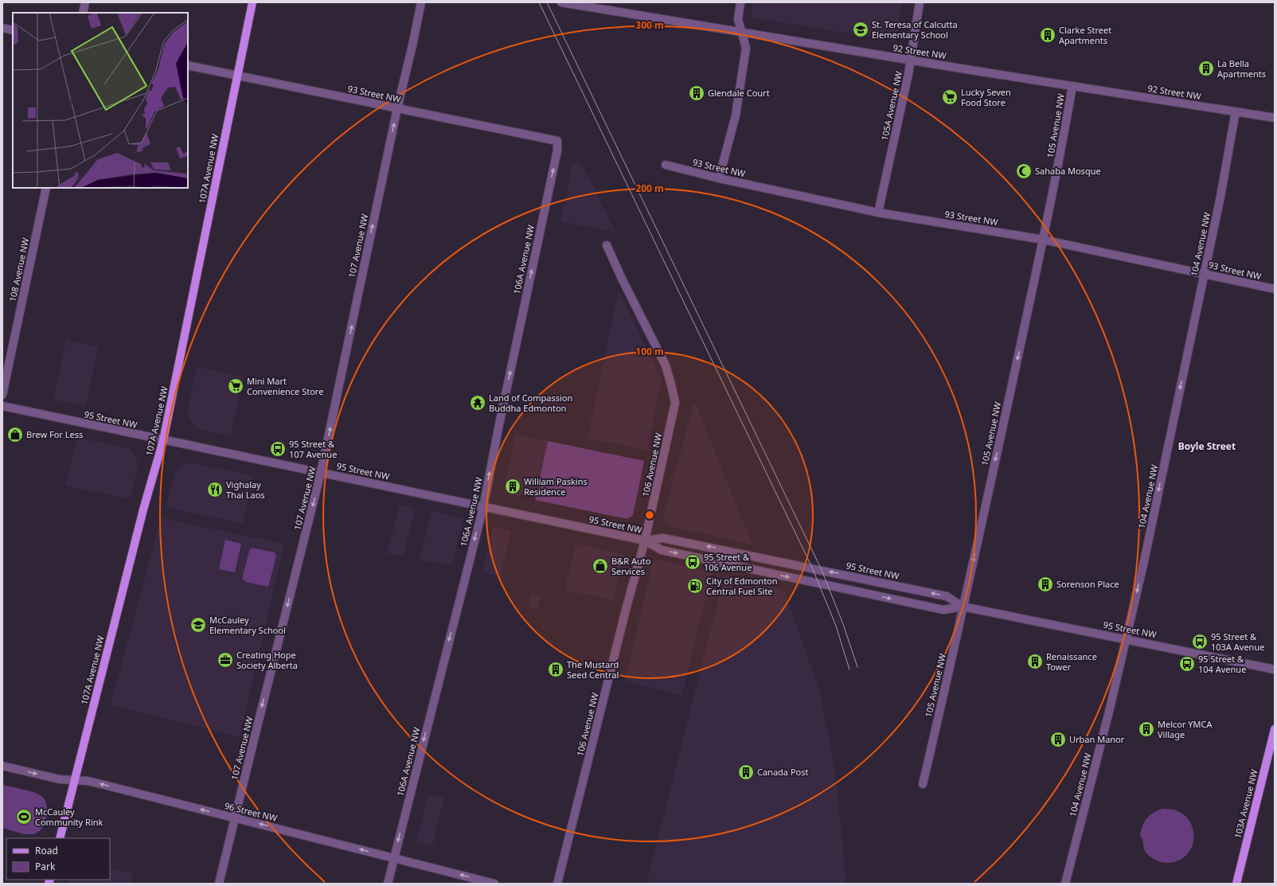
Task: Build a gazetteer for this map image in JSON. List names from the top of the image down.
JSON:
{
  "streets": {
    "main road": ["107A Avenue NW", "103A Avenue NW"],
    "street": [
      "92 Street NW",
      "93 Street NW",
      "105A Avenue NW",
      "105 Avenue NW",
      "104 Avenue NW",
      "107 Avenue NW",
      "106A Avenue NW",
      "108 Avenue NW",
      "95 Street NW",
      "106 Avenue NW",
      "96 Street NW"
    ]
  },
  "crossings": [
    ["92 Street NW", "105A Avenue NW"],
    ["92 Street NW", "105 Avenue NW"],
    ["92 Street NW", "104 Avenue NW"],
    ["93 Street NW", "105A Avenue NW"],
    ["93 Street NW", "105 Avenue NW"],
    ["93 Street NW", "107A Avenue NW"],
    ["93 Street NW", "104 Avenue NW"],
    ["93 Street NW", "107 Avenue NW"],
    ["93 Street NW", "106A Avenue NW"],
    ["105 Avenue NW", "95 Street NW"],
    ["107A Avenue NW", "95 Street NW"],
    ["107A Avenue NW", "96 Street NW"],
    ["104 Avenue NW", "95 Street NW"],
    ["107 Avenue NW", "95 Street NW"],
    ["107 Avenue NW", "96 Street NW"],
    ["106A Avenue NW", "95 Street NW"],
    ["106A Avenue NW", "96 Street NW"],
    ["95 Street NW", "106 Avenue NW"]
  ],
  "one_way": ["105 Avenue NW", "104 Avenue NW"],
  "districts": ["Boyle Street"],
  "places": {
    "school or university": ["St. Teresa of Calcutta Elementary School", "McCauley Elementary School"],
    "building": [
      "Clarke Street Apartments",
      "La Bella Apartments",
      "Glendale Court",
      "William Paskins Residence",
      "Sorenson Place",
      "Renaissance Tower",
      "The Mustard Seed Central",
      "Melcor YMCA Village",
      "Urban Manor",
      "Canada Post"
    ],
    "supermarket": ["Lucky Seven Food Store", "Mini Mart Convenience Store"],
    "mosque": ["Sahaba Mosque"],
    "temple": ["Land of Compassion Buddha Edmonton"],
    "shop": ["Brew For Less", "B&R Auto Services"],
    "bus stop": [
      "95 Street & 107 Avenue",
      "95 Street & 106 Avenue",
      "95 Street & 103A Avenue",
      "95 Street & 104 Avenue"
    ],
    "restaurant": ["Vighalay Thai Laos"],
    "fuel station": ["City of Edmonton Central Fuel Site"],
    "office": ["Creating Hope Society Alberta"],
    "sports": ["McCauley Community Rink"]
  },
  "legend": ["Road", "Park"],
  "rings": ["300 m", "200 m", "100 m"]
}
